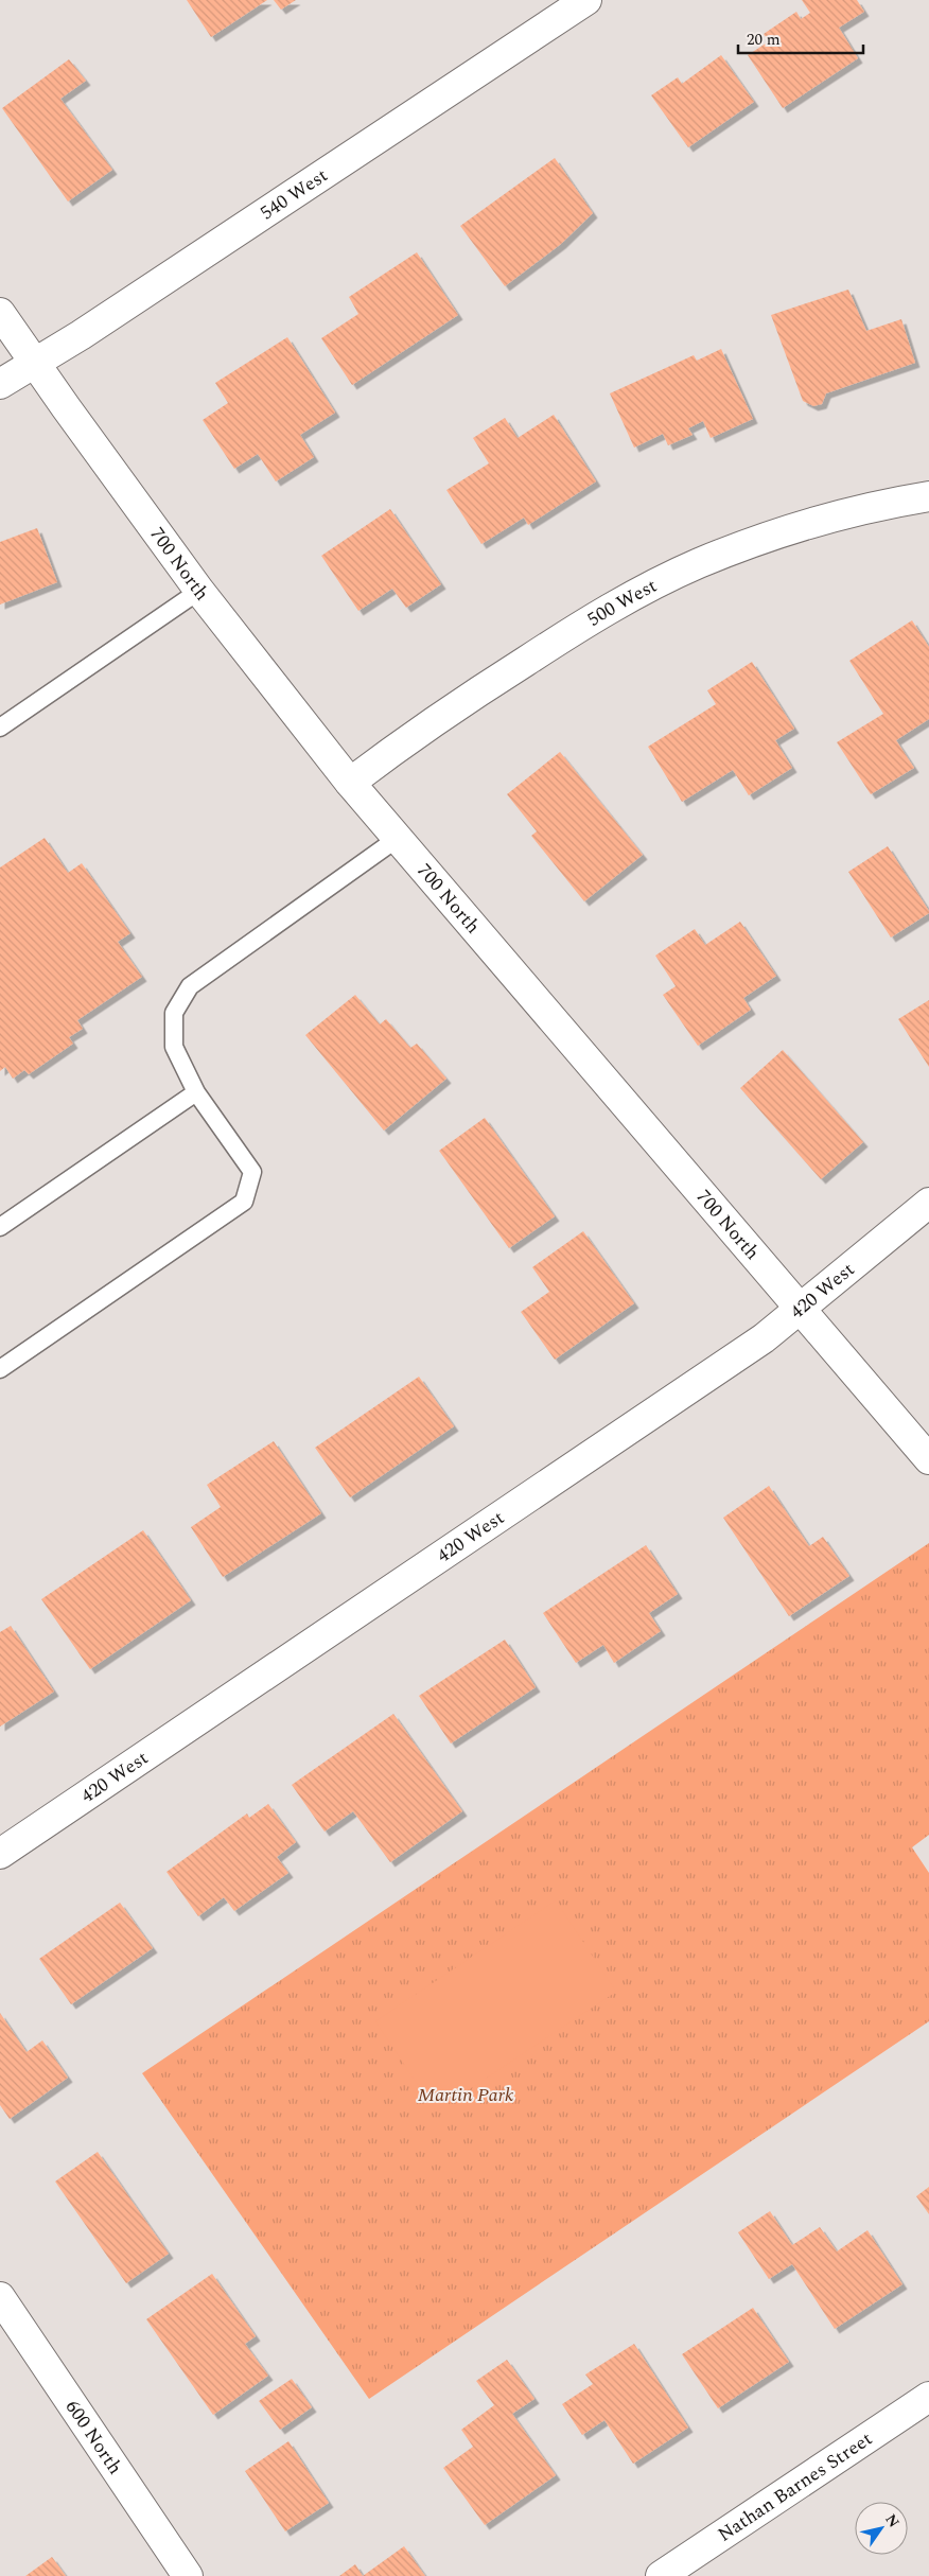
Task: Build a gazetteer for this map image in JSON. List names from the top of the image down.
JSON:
{
  "streets": {
    "street": [
      "540 West",
      "700 North",
      "500 West",
      "420 West",
      "600 North",
      "Nathan Barnes Street"
    ]
  },
  "crossings": [
    ["540 West", "700 North"],
    ["700 North", "500 West"],
    ["700 North", "420 West"]
  ],
  "parks": ["Martin Park"],
  "scale_bar": "20 m",
  "north": "top right"
}
